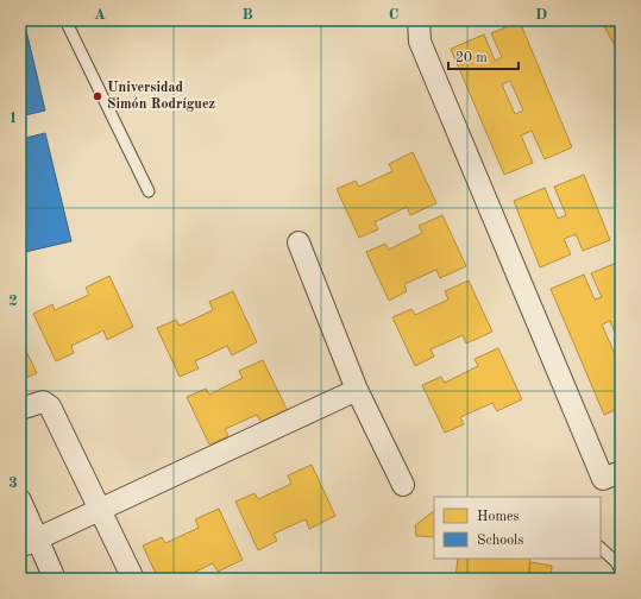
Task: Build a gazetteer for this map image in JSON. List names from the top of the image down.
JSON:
{
  "places": ["Universidad Simón Rodríguez"],
  "legend": ["Homes", "Schools"],
  "scale_bar": "20 m",
  "grid": {
    "columns": [
      "A",
      "B",
      "C",
      "D"
    ],
    "rows": ["1", "2", "3"]
  }
}
